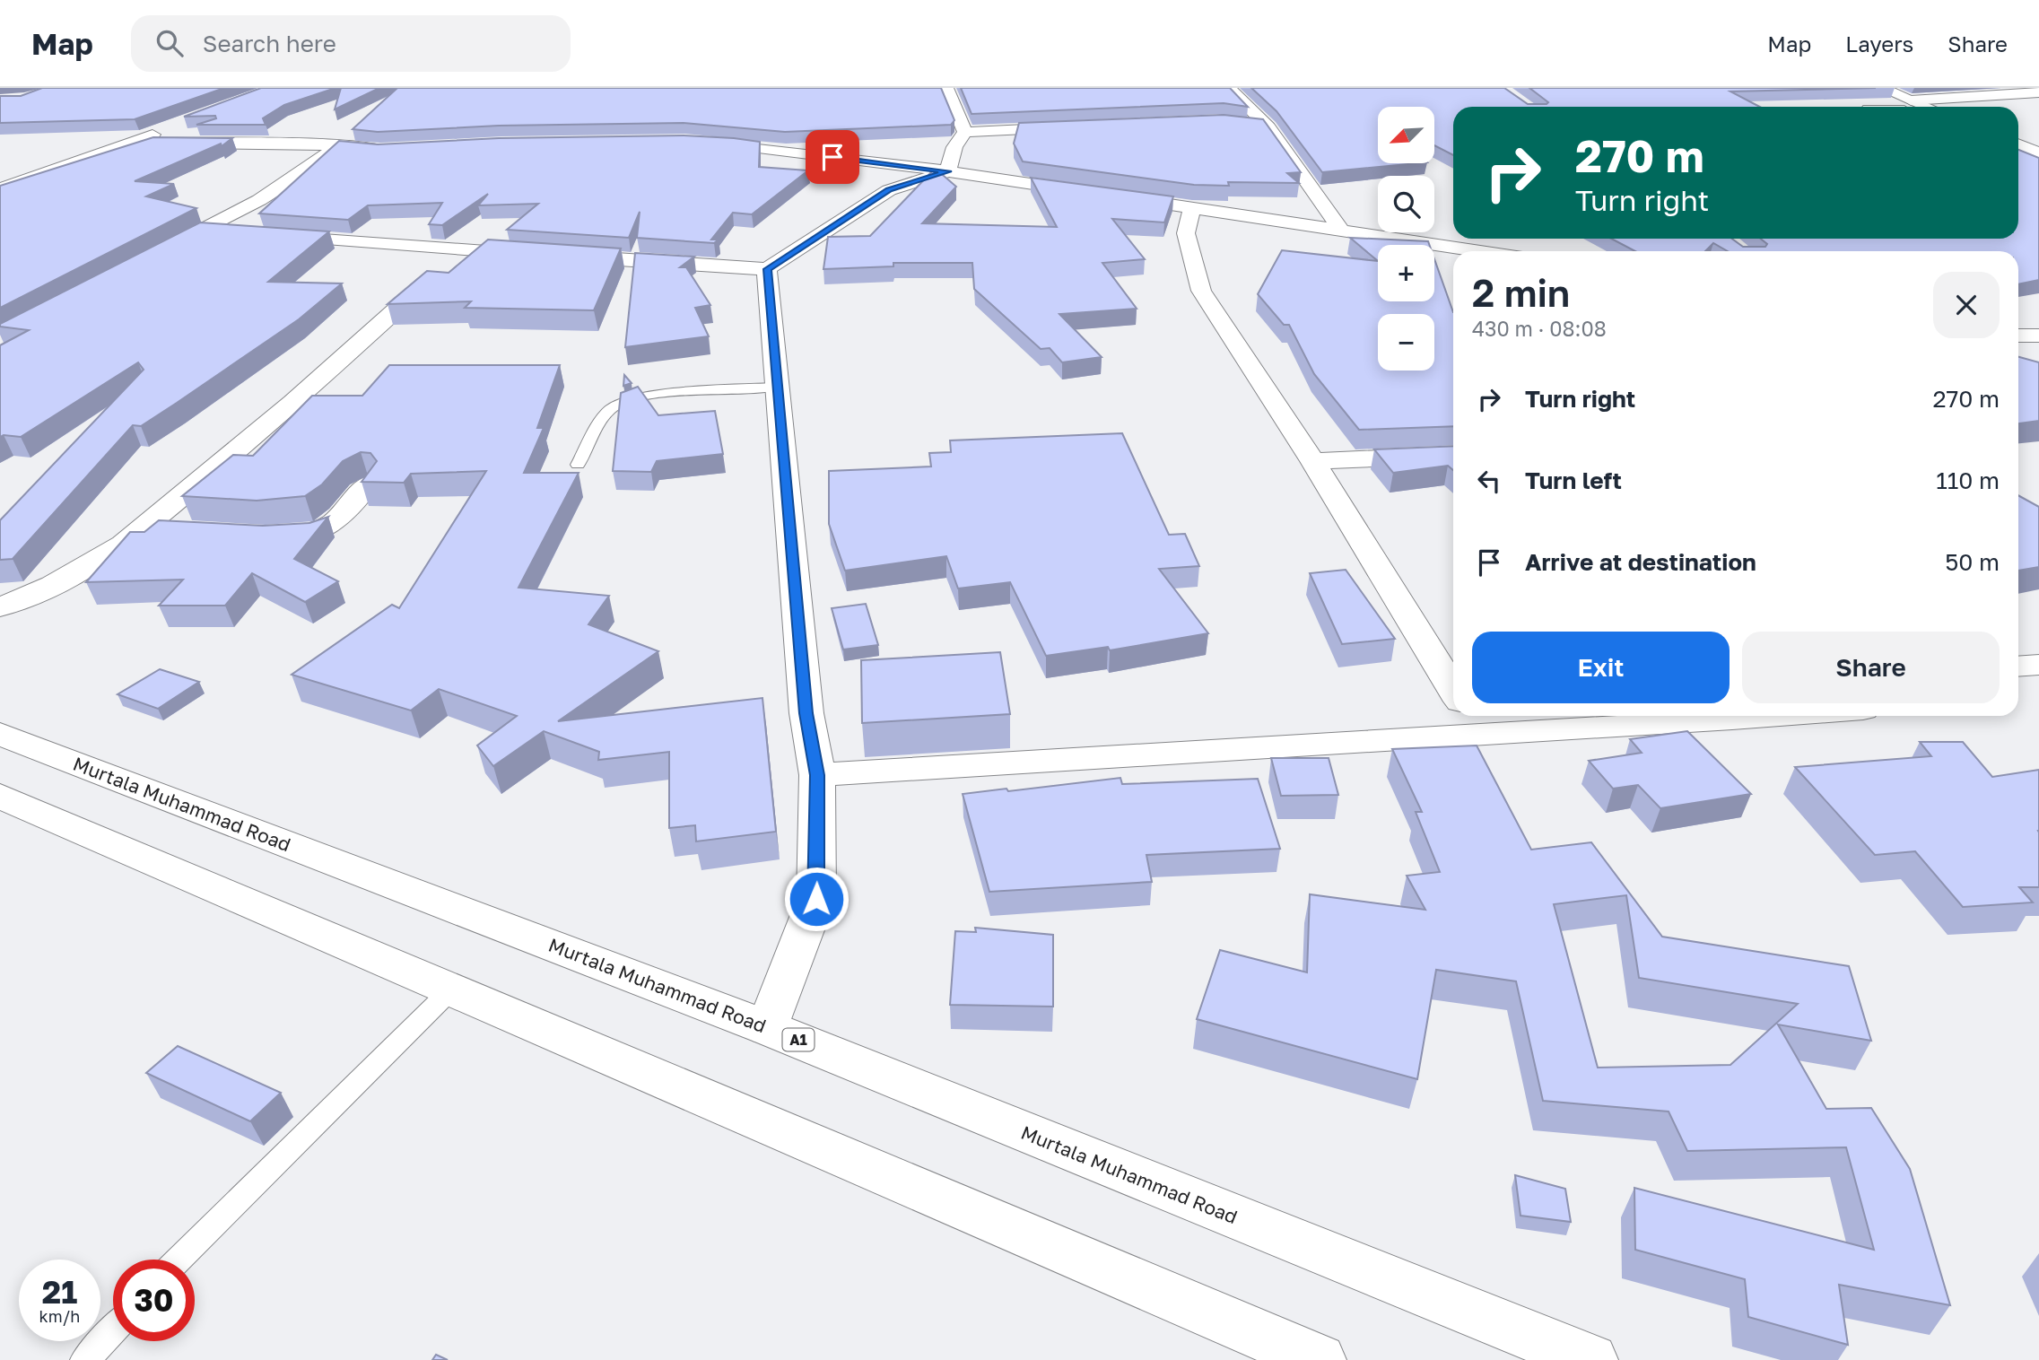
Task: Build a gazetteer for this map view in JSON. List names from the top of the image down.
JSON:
{
  "streets": {
    "main road": ["Murtala Muhammad Road", "A1"]
  },
  "north": "bottom left",
  "page": {
    "header": "Map",
    "search": "Search here",
    "nav": ["Map", "Layers", "Share"],
    "map_buttons": ["+", "−"],
    "turn": ["270 m", "Turn right"],
    "heading": ["2 min", "430 m · 08:08"],
    "list": [
      {
        "name": "Turn right",
        "value": "270 m"
      },
      {
        "name": "Turn left",
        "value": "110 m"
      },
      {
        "name": "Arrive at destination",
        "value": "50 m"
      }
    ],
    "buttons": ["Exit", "Share"],
    "speed": "21 km/h",
    "limit": "30"
  }
}
